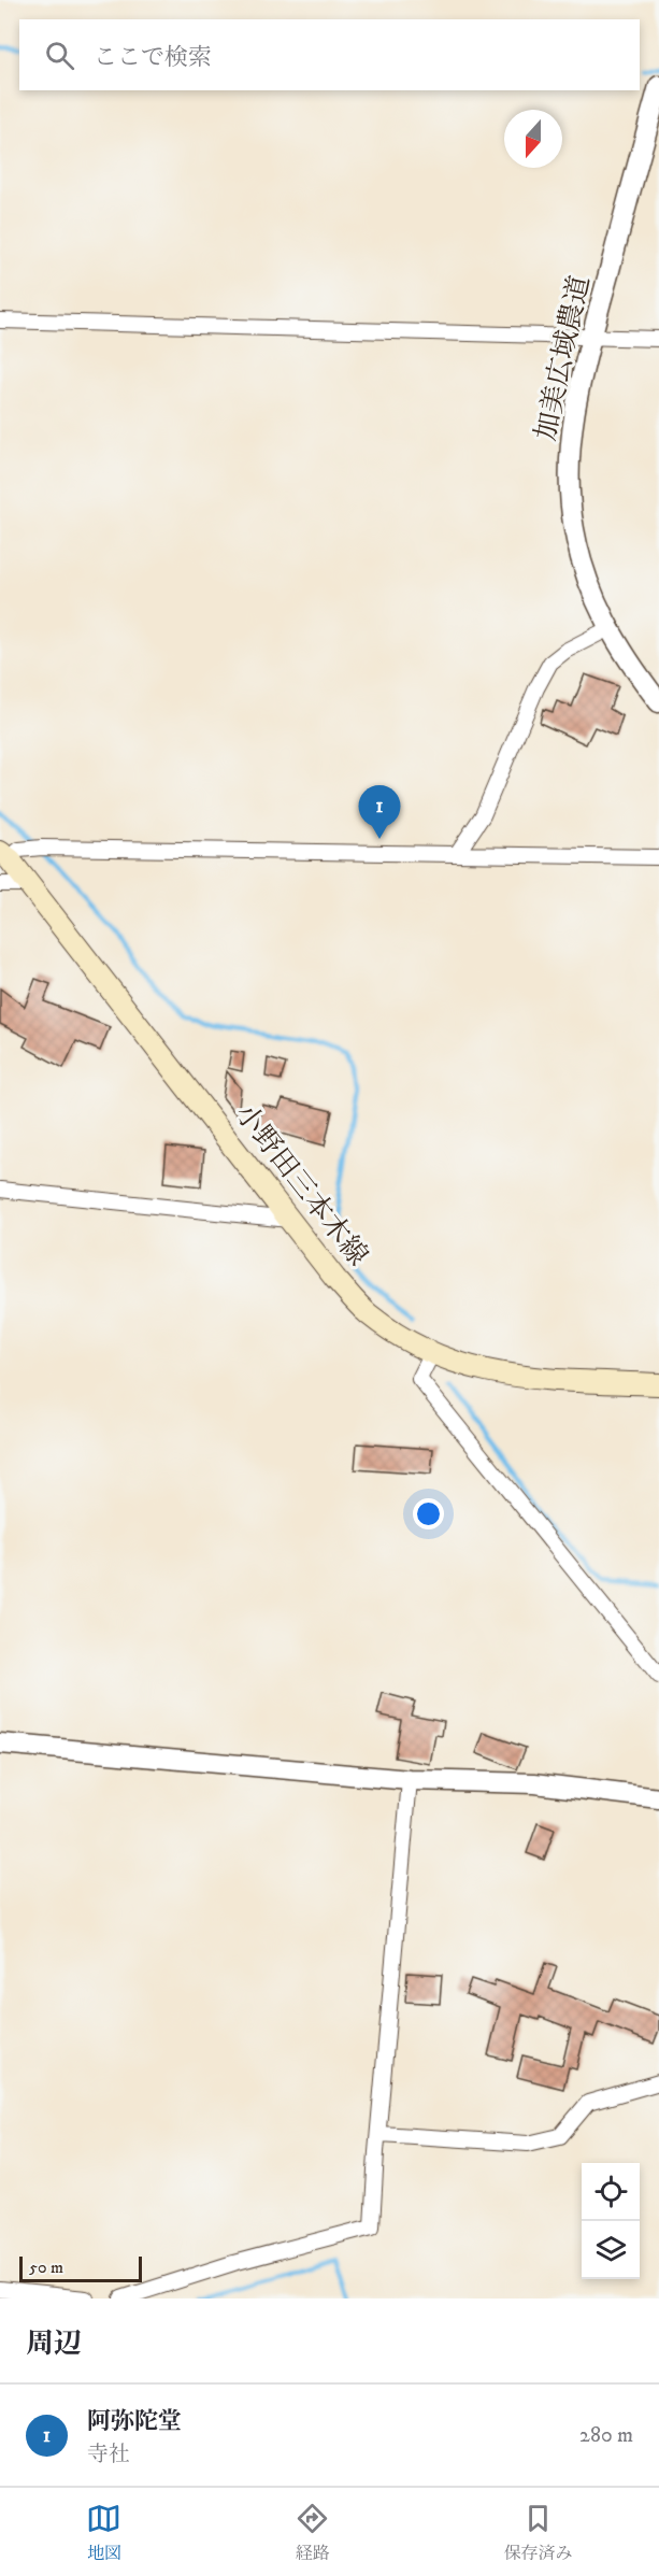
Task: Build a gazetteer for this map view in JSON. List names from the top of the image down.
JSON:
{
  "streets": {
    "main road": ["小野田三本木線"],
    "street": ["加美広域農道"]
  },
  "scale_bar": "50 m",
  "north": "bottom",
  "page": {
    "search": "ここで検索",
    "pins": "1",
    "scale": "50 m",
    "heading": "周辺",
    "list": [
      {
        "mark": "1",
        "name": "阿弥陀堂",
        "note": "寺社",
        "value": "280 m"
      }
    ],
    "nav": ["地図", "経路", "保存済み"]
  }
}
